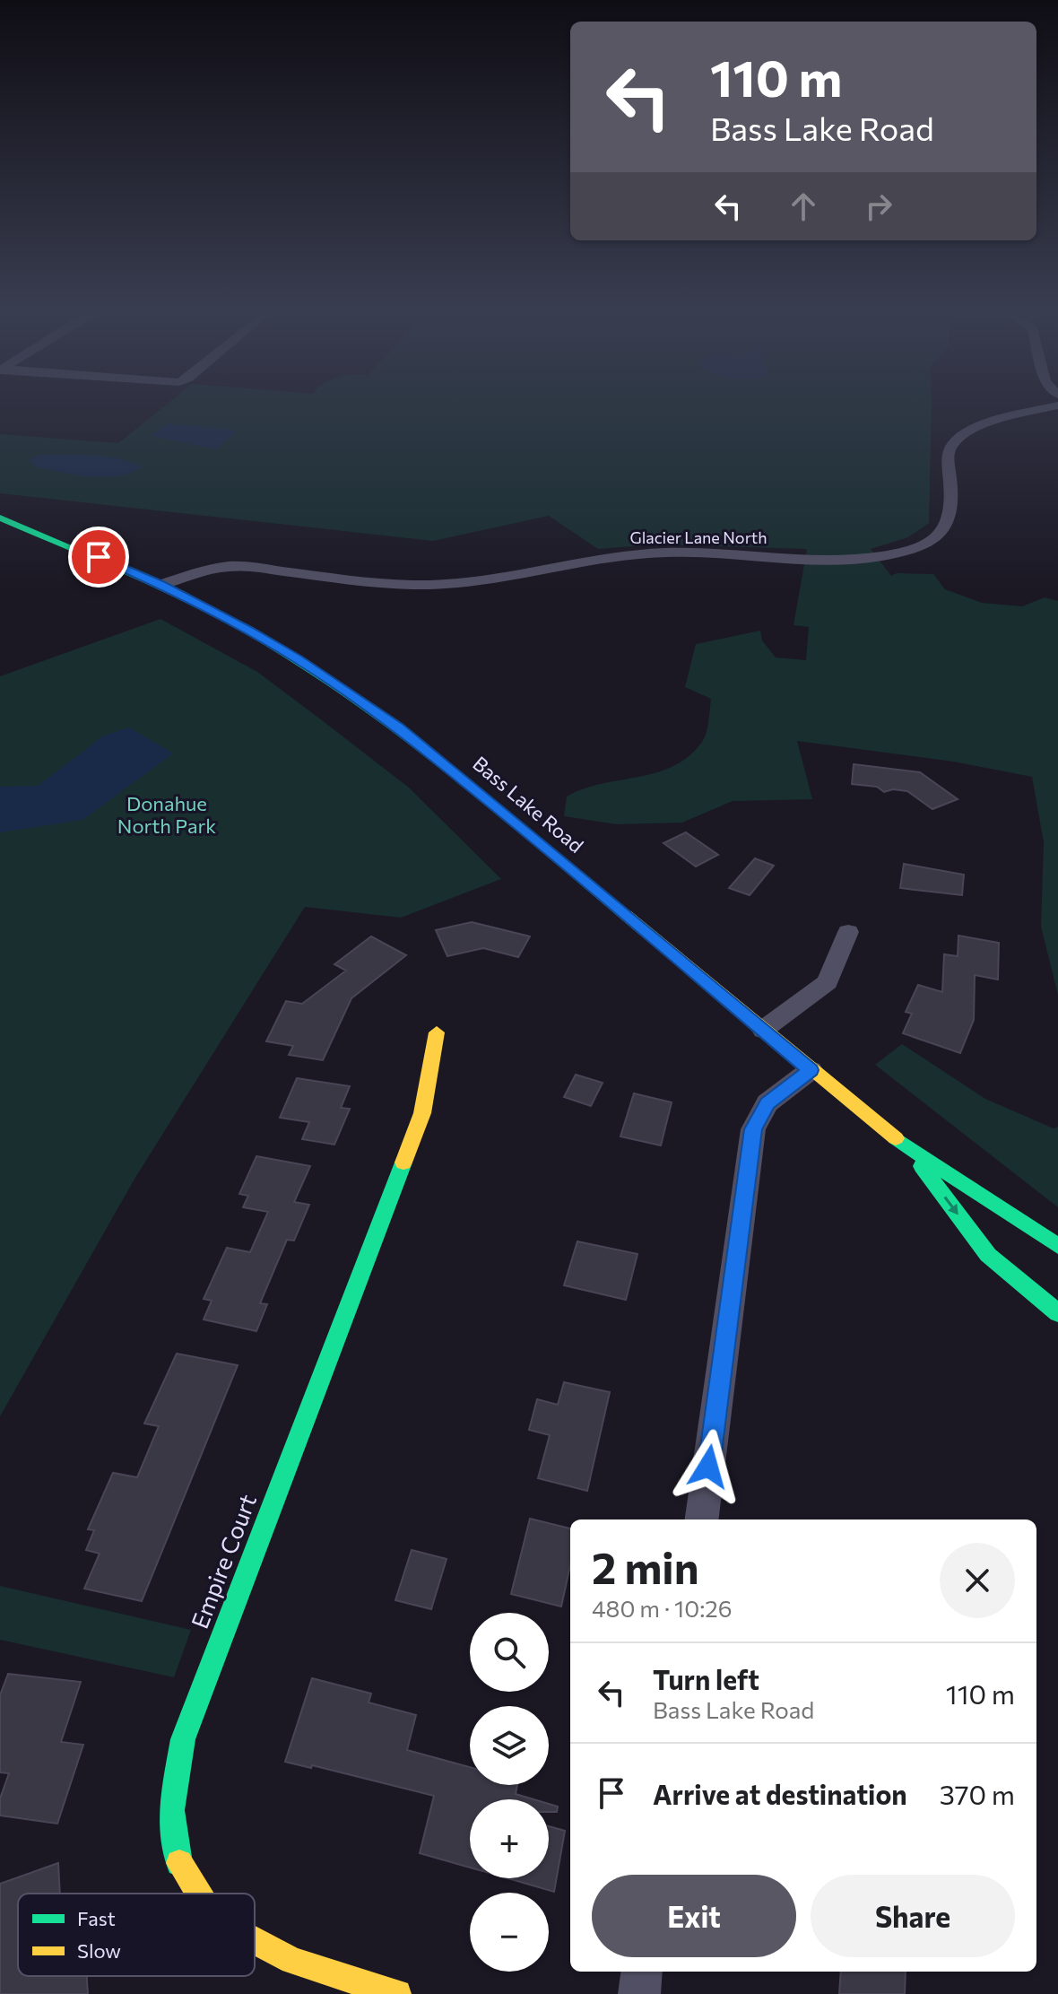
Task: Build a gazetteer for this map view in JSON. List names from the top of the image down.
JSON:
{
  "streets": {
    "main road": ["Bass Lake Road", "Empire Court"],
    "street": ["Glacier Lane North"]
  },
  "crossings": [
    ["Glacier Lane North", "Bass Lake Road"]
  ],
  "parks": ["Donahue North Park"],
  "legend": ["Fast", "Slow"],
  "page": {
    "turn": ["110 m", "Bass Lake Road"],
    "heading": ["2 min", "480 m · 10:26"],
    "map_buttons": ["+", "−"],
    "list": [
      {
        "name": "Turn left",
        "note": "Bass Lake Road",
        "value": "110 m"
      },
      {
        "name": "Arrive at destination",
        "value": "370 m"
      }
    ],
    "buttons": ["Exit", "Share"]
  }
}
